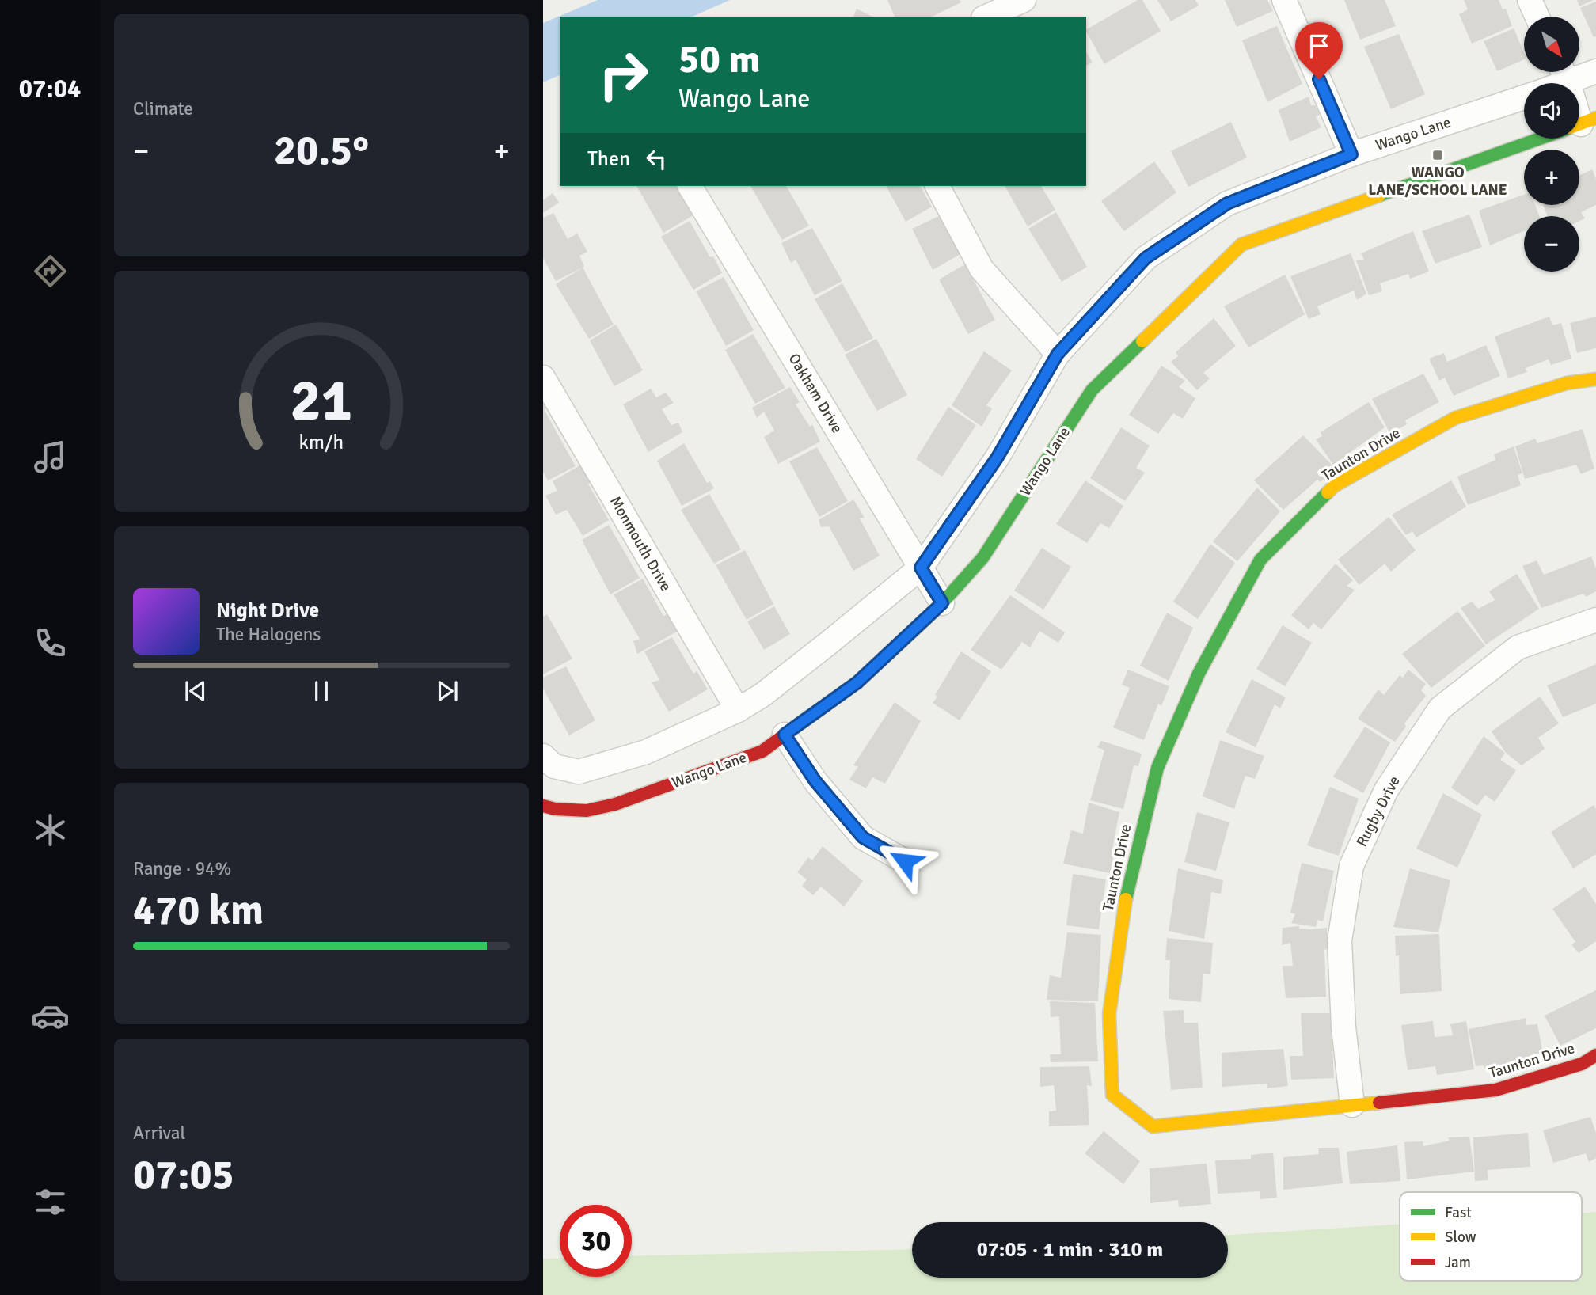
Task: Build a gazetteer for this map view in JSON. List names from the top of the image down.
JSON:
{
  "streets": {
    "street": [
      "Wango Lane",
      "Oakham Drive",
      "Taunton Drive",
      "Monmouth Drive",
      "Rugby Drive"
    ]
  },
  "crossings": [
    ["Wango Lane", "Oakham Drive"],
    ["Wango Lane", "Monmouth Drive"],
    ["Taunton Drive", "Rugby Drive"]
  ],
  "places": {
    "transit": ["WANGO LANE/SCHOOL LANE"]
  },
  "legend": ["Fast", "Slow", "Jam"],
  "north": "bottom right",
  "page": {
    "tabs": "07:04",
    "tile": [
      "Climate",
      ["Range · 94%", "470 km"],
      ["Arrival", "07:05"]
    ],
    "map_buttons": ["+", "−"],
    "turn": ["50 m", "Wango Lane"],
    "heat": ["−", "20.5°", "+"],
    "then": "Then",
    "song": ["Night Drive", "The Halogens"],
    "limit": "30",
    "trip": "07:05 · 1 min · 310 m",
    "gauge": ["21", "km/h"]
  }
}
